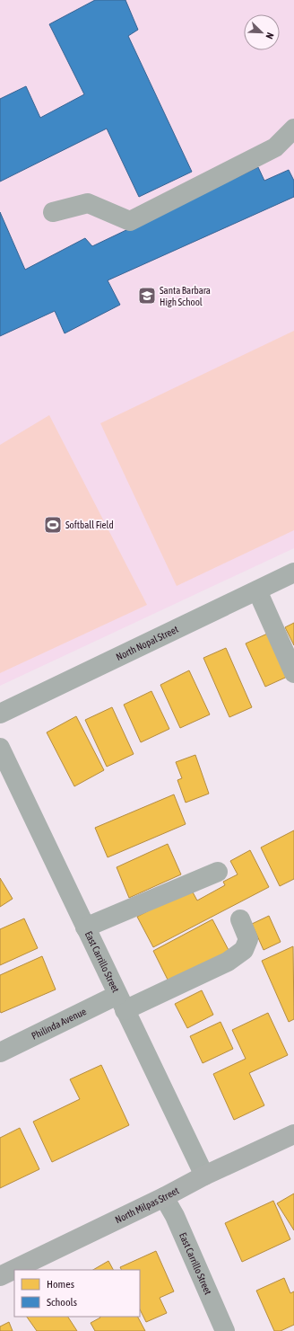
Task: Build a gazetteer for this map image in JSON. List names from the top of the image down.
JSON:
{
  "streets": {
    "main road": ["North Milpas Street"],
    "street": ["North Nopal Street", "East Carrillo Street", "Philinda Avenue"]
  },
  "crossings": [
    ["East Carrillo Street", "Philinda Avenue"],
    ["East Carrillo Street", "North Milpas Street"]
  ],
  "places": {
    "school or university": ["Santa Barbara High School"],
    "sports": ["Softball Field"]
  },
  "legend": ["Homes", "Schools"],
  "north": "bottom right"
}
